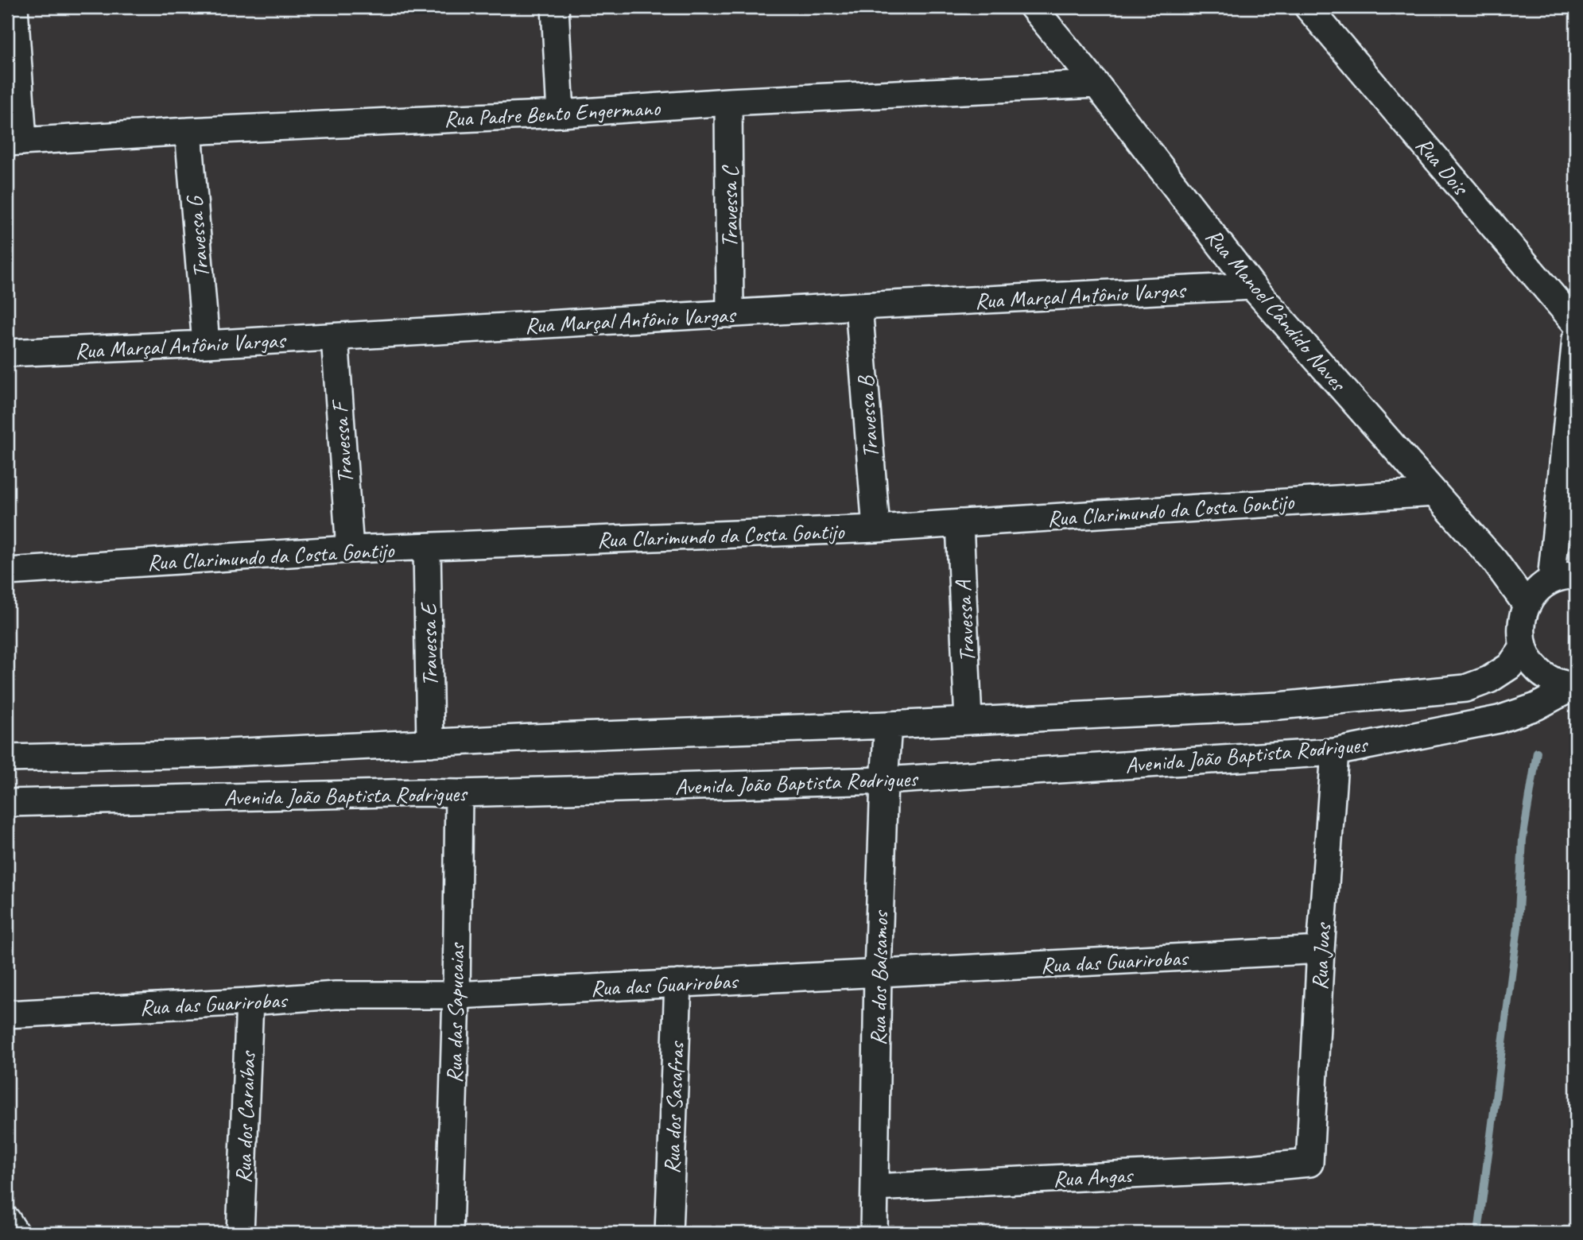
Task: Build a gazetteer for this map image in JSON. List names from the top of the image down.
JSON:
{
  "streets": {
    "street": [
      "Rua Padre Bento Engermano",
      "Rua Dois",
      "Travessa C",
      "Travessa G",
      "Rua Marçal Antônio Vargas",
      "Rua Manoel Cândido Naves",
      "Travessa B",
      "Travessa F",
      "Rua Clarimundo da Costa Gontijo",
      "Travessa A",
      "Travessa E",
      "Avenida João Baptista Rodrigues",
      "Rua Juas",
      "Rua das Guarirobas",
      "Rua dos Balsamos",
      "Rua das Sapucaias",
      "Rua dos Sasafras",
      "Rua dos Caraíbas",
      "Rua Angas"
    ]
  },
  "crossings": [
    ["Rua Padre Bento Engermano", "Travessa C"],
    ["Rua Padre Bento Engermano", "Travessa G"],
    ["Rua Padre Bento Engermano", "Rua Manoel Cândido Naves"],
    ["Travessa C", "Rua Marçal Antônio Vargas"],
    ["Travessa G", "Rua Marçal Antônio Vargas"],
    ["Rua Marçal Antônio Vargas", "Rua Manoel Cândido Naves"],
    ["Rua Marçal Antônio Vargas", "Travessa B"],
    ["Rua Marçal Antônio Vargas", "Travessa F"],
    ["Rua Manoel Cândido Naves", "Rua Clarimundo da Costa Gontijo"],
    ["Travessa B", "Rua Clarimundo da Costa Gontijo"],
    ["Travessa F", "Rua Clarimundo da Costa Gontijo"],
    ["Rua Clarimundo da Costa Gontijo", "Travessa A"],
    ["Rua Clarimundo da Costa Gontijo", "Travessa E"],
    ["Travessa A", "Avenida João Baptista Rodrigues"],
    ["Travessa E", "Avenida João Baptista Rodrigues"],
    ["Avenida João Baptista Rodrigues", "Rua Juas"],
    ["Avenida João Baptista Rodrigues", "Rua dos Balsamos"],
    ["Avenida João Baptista Rodrigues", "Rua das Sapucaias"],
    ["Rua Juas", "Rua das Guarirobas"],
    ["Rua Juas", "Rua Angas"],
    ["Rua das Guarirobas", "Rua dos Balsamos"],
    ["Rua das Guarirobas", "Rua das Sapucaias"],
    ["Rua das Guarirobas", "Rua dos Sasafras"],
    ["Rua das Guarirobas", "Rua dos Caraíbas"],
    ["Rua dos Balsamos", "Rua Angas"]
  ]
}
